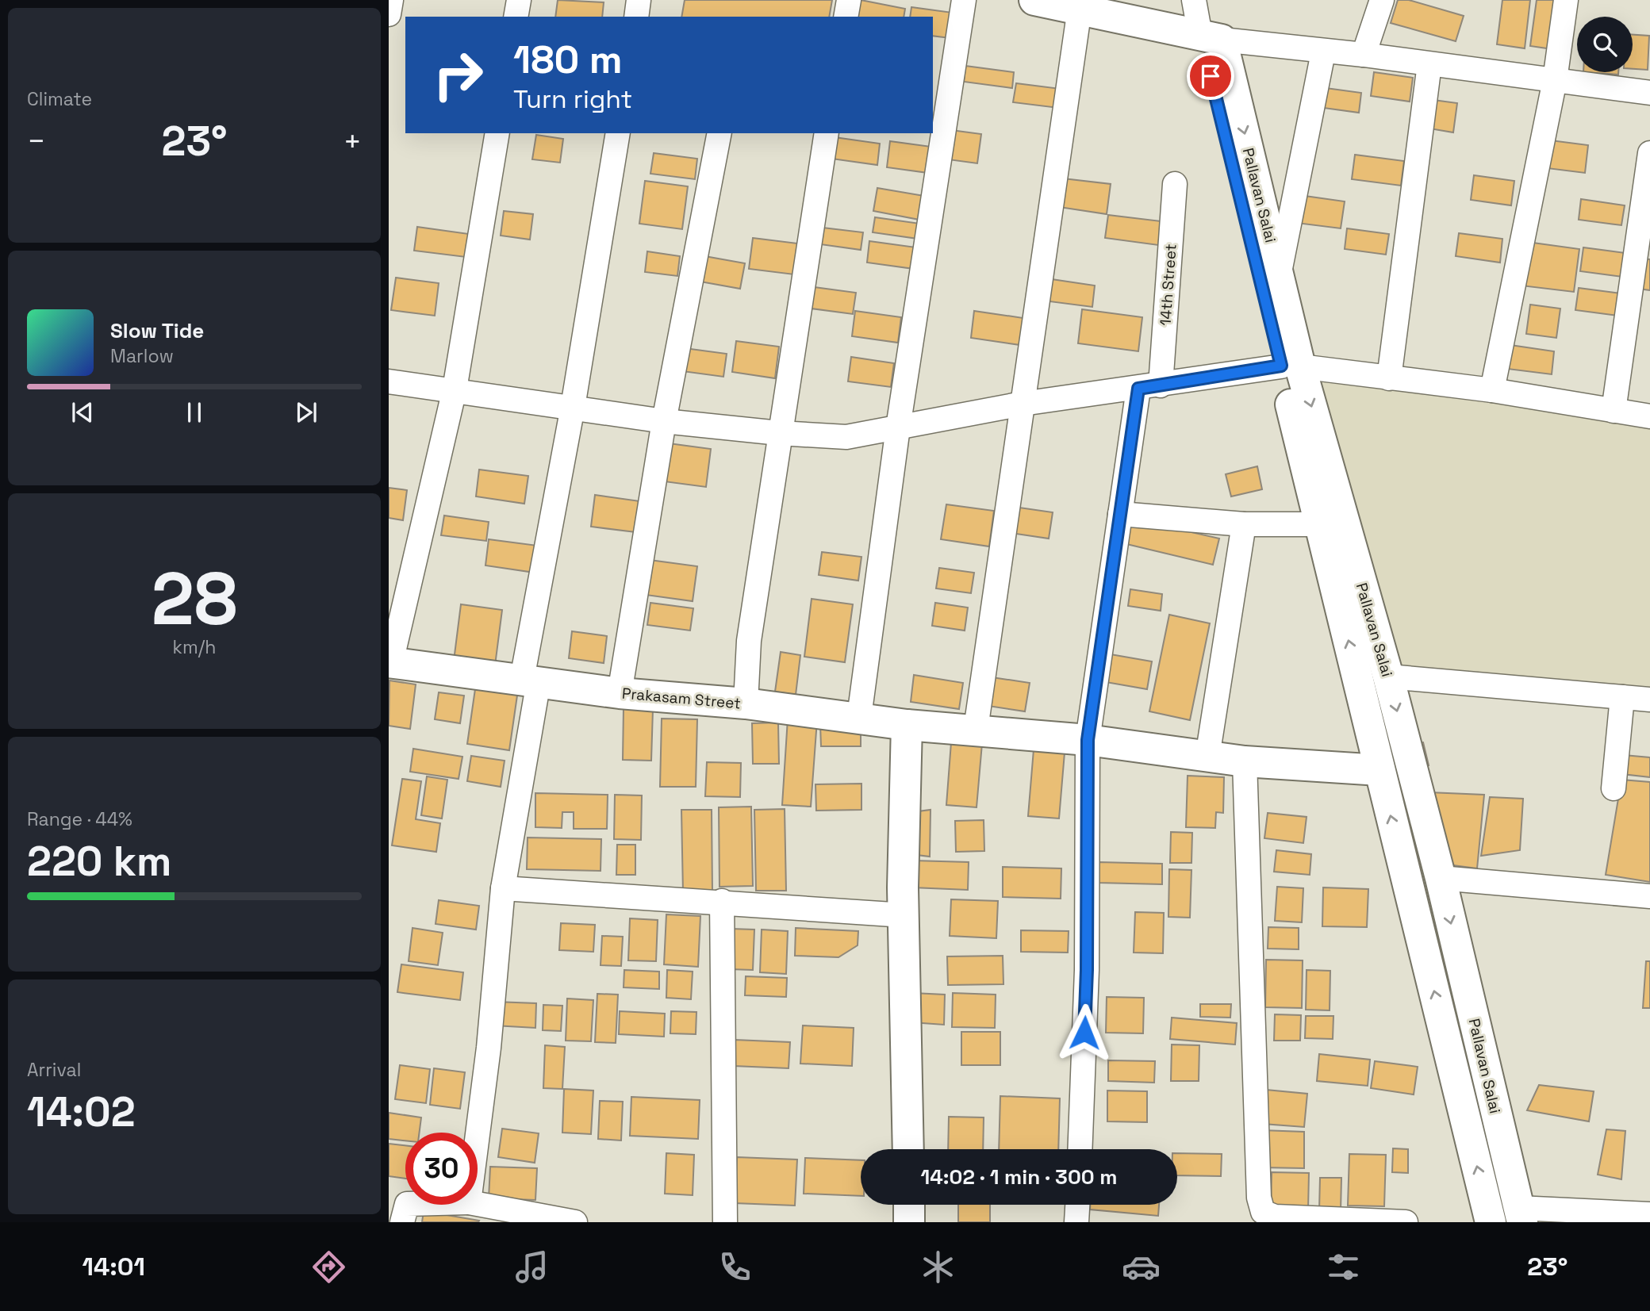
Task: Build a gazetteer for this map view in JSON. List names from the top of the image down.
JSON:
{
  "streets": {
    "street": ["Pallavan Salai", "14th Street", "Prakasam Street"]
  },
  "crossings": [
    ["14th Street", "Prakasam Street"]
  ],
  "page": {
    "tile": [
      "Climate",
      ["28", "km/h"],
      ["Range · 44%", "220 km"],
      ["Arrival", "14:02"]
    ],
    "turn": ["180 m", "Turn right"],
    "heat": ["−", "23°", "+"],
    "song": ["Slow Tide", "Marlow"],
    "limit": "30",
    "trip": "14:02 · 1 min · 300 m",
    "tabs": ["14:01", "23°"]
  }
}
